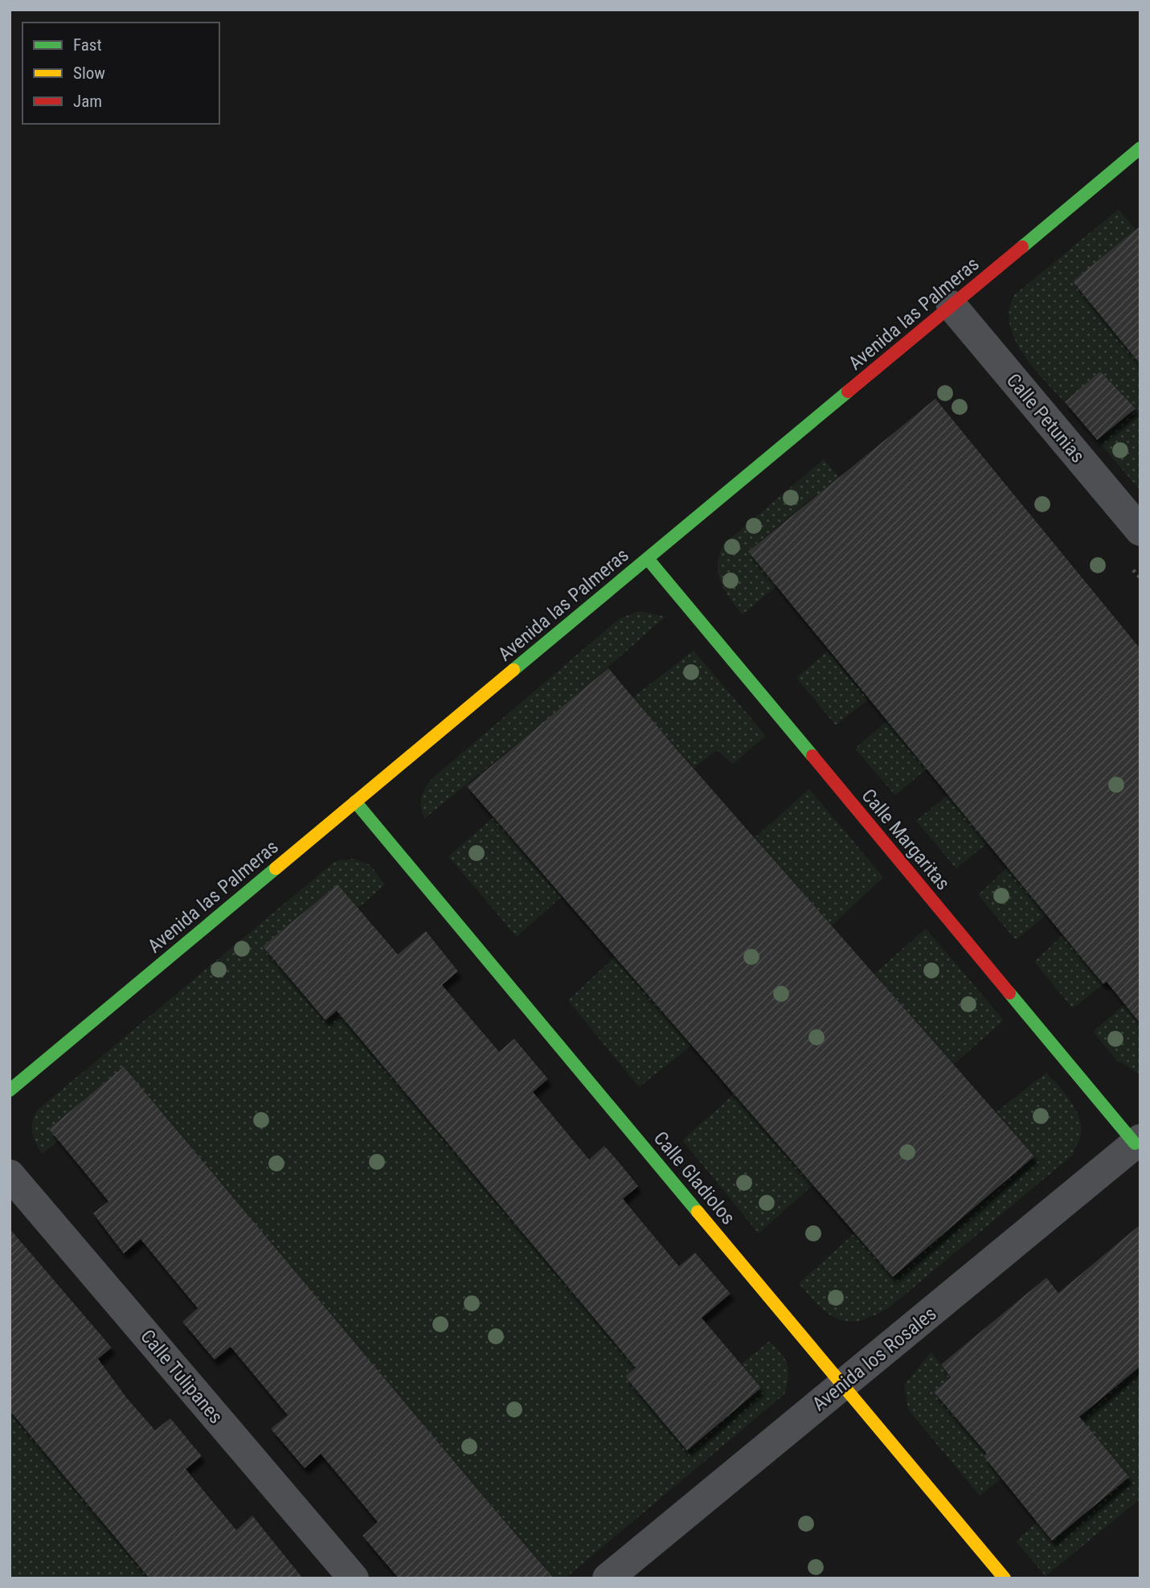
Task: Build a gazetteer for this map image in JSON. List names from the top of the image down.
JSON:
{
  "streets": {
    "street": [
      "Avenida las Palmeras",
      "Calle Petunias",
      "Calle Margaritas",
      "Calle Gladiolos",
      "Avenida los Rosales",
      "Calle Tulipanes"
    ]
  },
  "crossings": [
    ["Avenida las Palmeras", "Calle Petunias"],
    ["Avenida las Palmeras", "Calle Margaritas"],
    ["Avenida las Palmeras", "Calle Gladiolos"],
    ["Calle Margaritas", "Avenida los Rosales"],
    ["Calle Gladiolos", "Avenida los Rosales"]
  ],
  "legend": ["Fast", "Slow", "Jam"]
}
